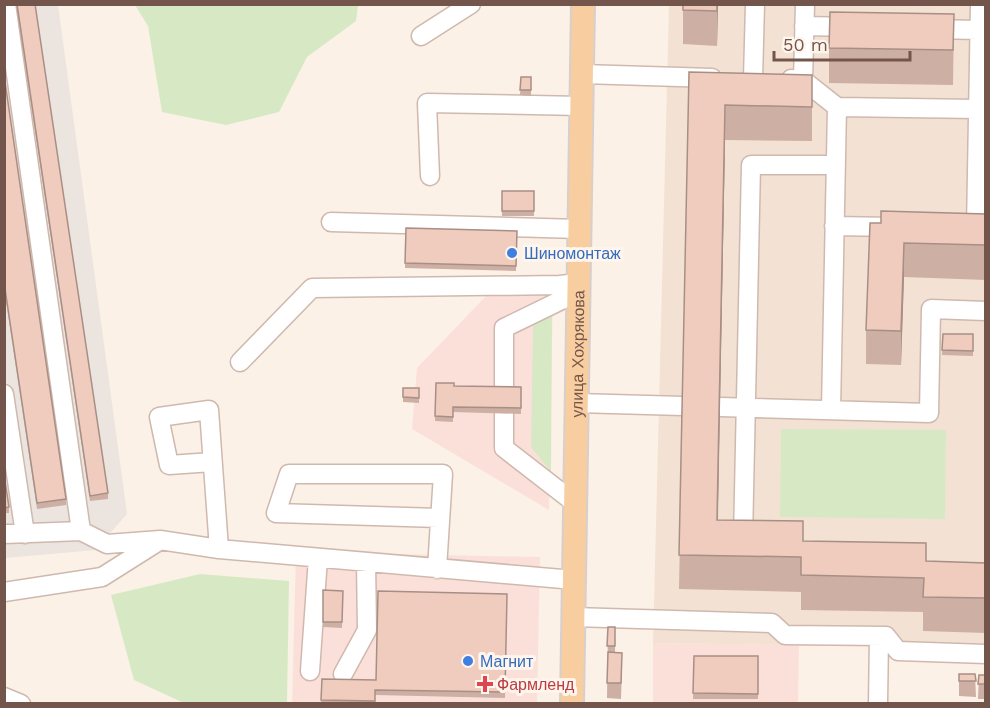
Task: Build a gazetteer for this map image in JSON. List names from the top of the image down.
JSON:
{
  "streets": {
    "main road": ["улица Хохрякова"]
  },
  "places": {
    "other": ["Шиномонтаж", "Магнит"],
    "health": ["Фармленд"]
  },
  "scale_bar": "50 m"
}
